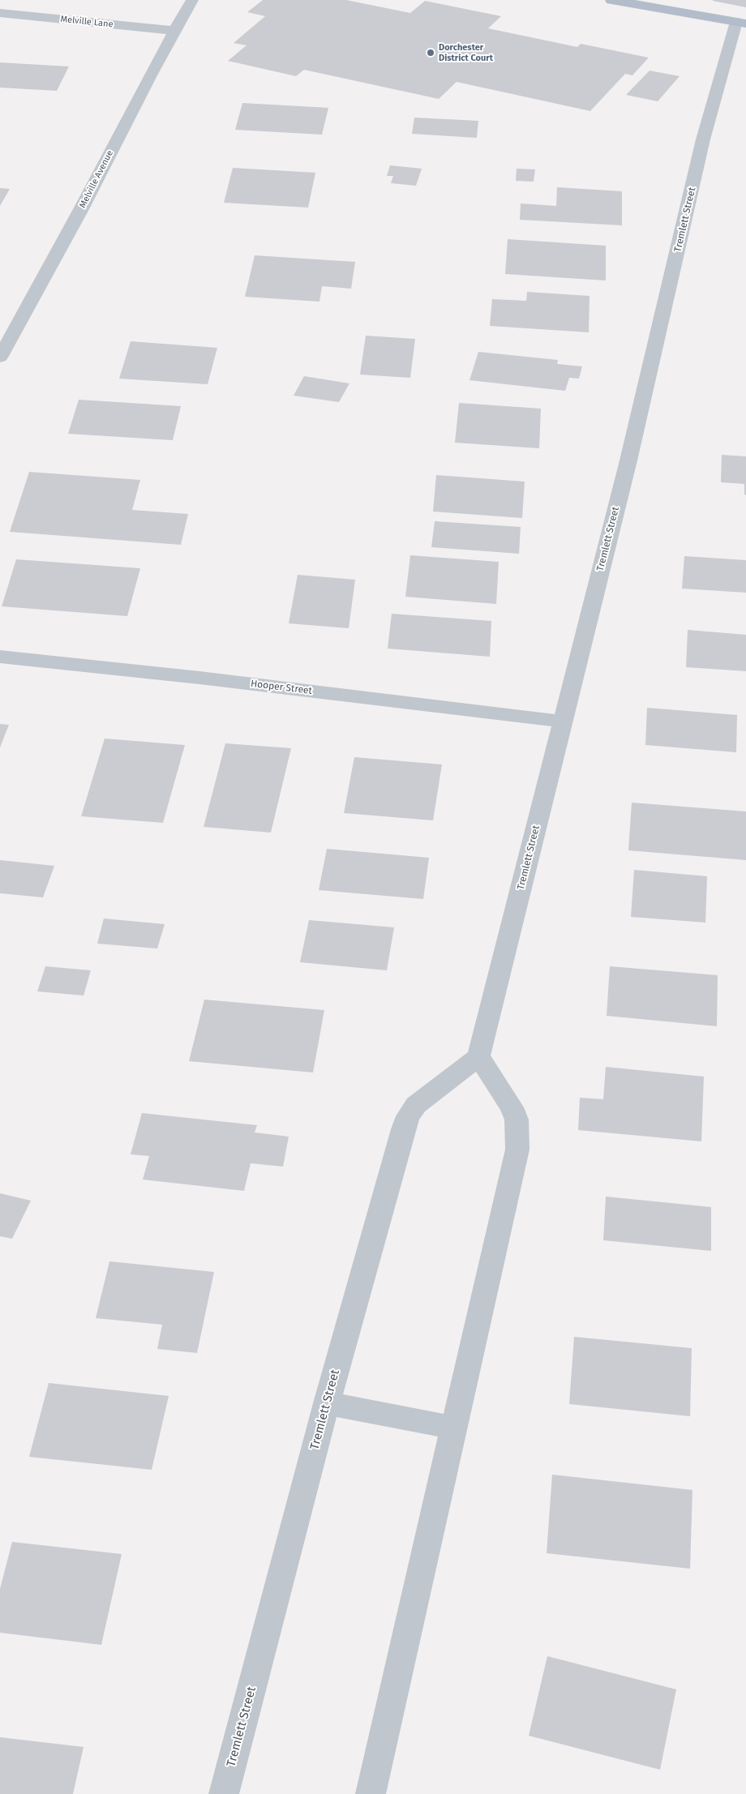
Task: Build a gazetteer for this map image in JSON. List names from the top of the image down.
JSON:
{
  "streets": {
    "street": [
      "Melville Lane",
      "Melville Avenue",
      "Tremlett Street",
      "Hooper Street"
    ]
  },
  "crossings": [
    ["Melville Lane", "Melville Avenue"],
    ["Tremlett Street", "Hooper Street"]
  ],
  "places": ["Dorchester District Court"]
}
